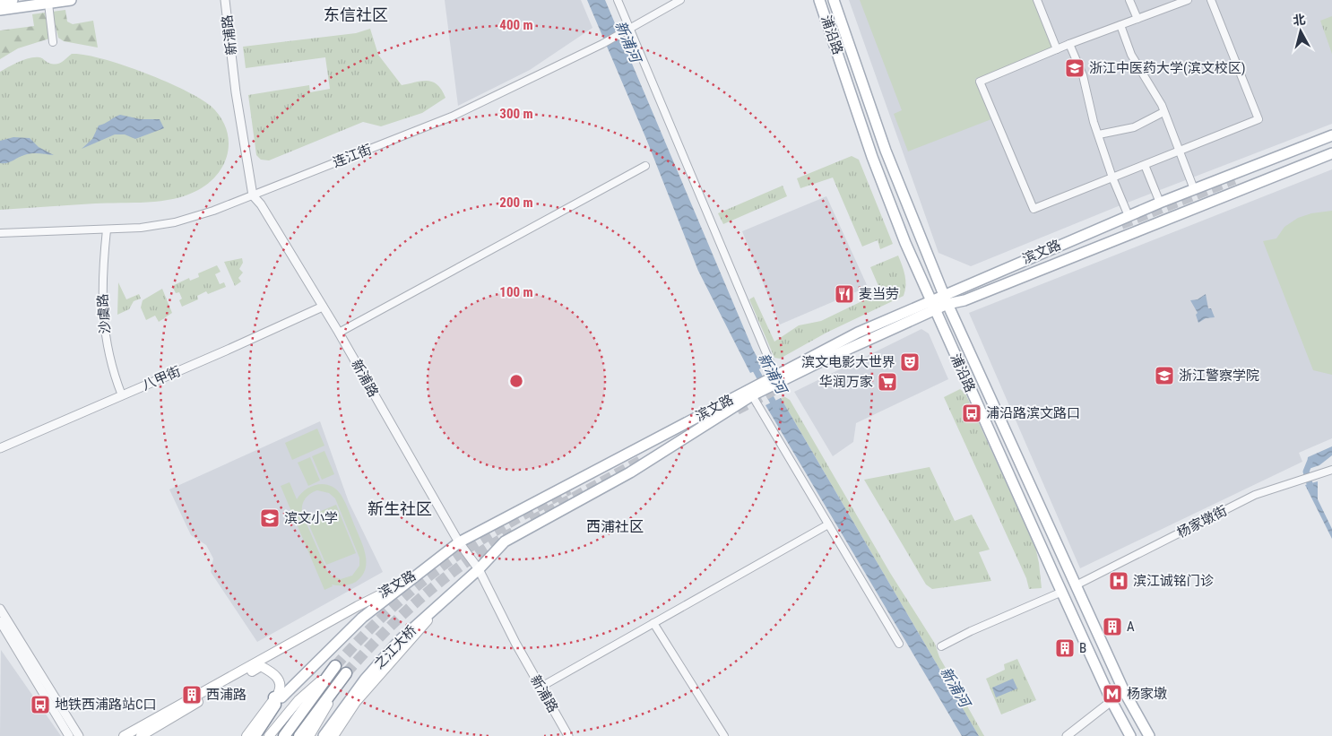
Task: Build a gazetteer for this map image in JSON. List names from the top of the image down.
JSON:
{
  "streets": {
    "main road": ["浦沿路", "滨文路", "之江大桥"],
    "street": [
      "新浦路",
      "连江街",
      "沙虞路",
      "八甲街",
      "杨家墩街"
    ]
  },
  "crossings": [
    ["新浦路", "连江街"],
    ["新浦路", "滨文路"],
    ["新浦路", "八甲街"],
    ["新浦路", "之江大桥"],
    ["浦沿路", "滨文路"],
    ["浦沿路", "杨家墩街"],
    ["连江街", "沙虞路"],
    ["滨文路", "之江大桥"],
    ["沙虞路", "八甲街"]
  ],
  "districts": ["东信社区", "新生社区", "西浦社区"],
  "water": ["新浦河"],
  "places": {
    "school or university": ["浙江中医药大学(滨文校区)", "浙江警察学院", "滨文小学"],
    "restaurant": ["麦当劳"],
    "theatre": ["滨文电影大世界"],
    "supermarket": ["华润万家"],
    "bus stop": ["浦沿路滨文路口", "地铁西浦路站C口"],
    "hospital": ["滨江诚铭门诊"],
    "building": ["A", "B", "西浦路"],
    "metro station": ["杨家墩"]
  },
  "north": "top",
  "rings": [
    "400 m",
    "300 m",
    "200 m",
    "100 m"
  ]
}
